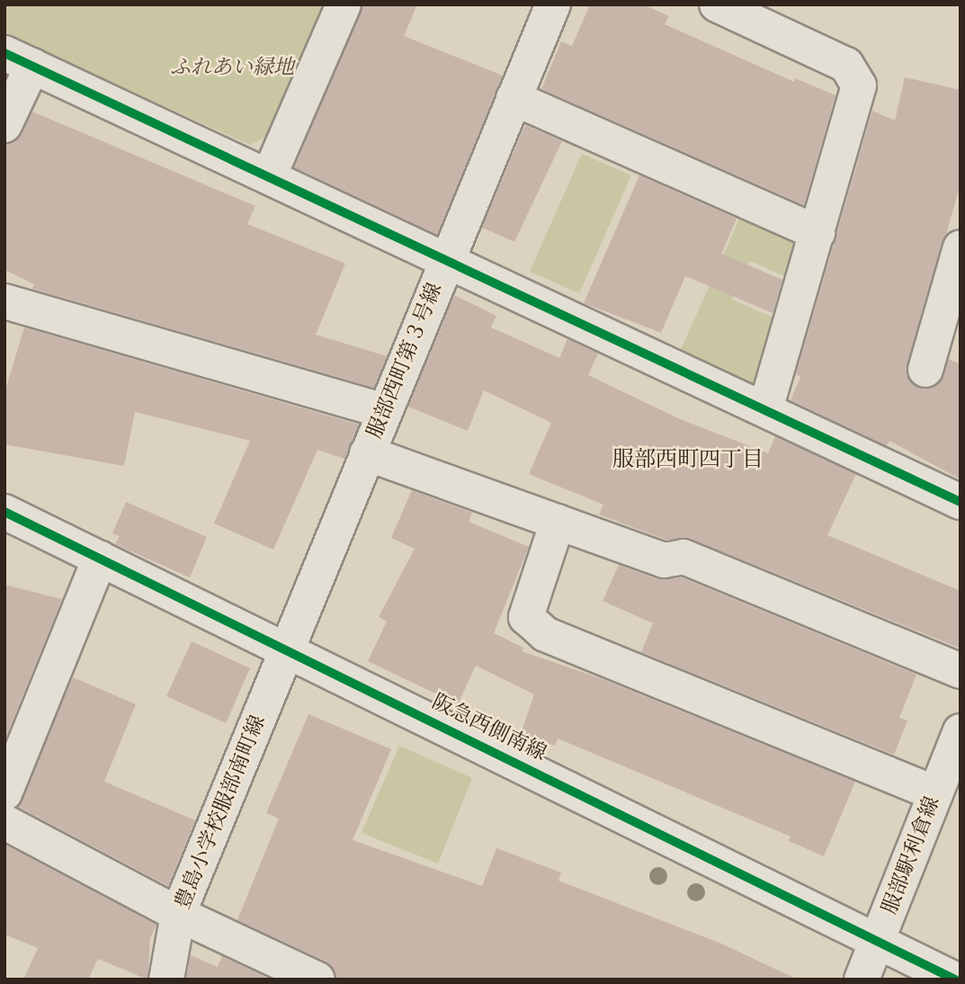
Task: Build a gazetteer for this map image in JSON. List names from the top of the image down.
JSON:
{
  "streets": {
    "street": [
      "服部西町第３号線",
      "阪急西側南線",
      "豊島小学校服部南町線",
      "服部駅利倉線"
    ]
  },
  "crossings": [
    ["服部西町第３号線", "阪急西側南線"],
    ["服部西町第３号線", "豊島小学校服部南町線"],
    ["阪急西側南線", "豊島小学校服部南町線"],
    ["阪急西側南線", "服部駅利倉線"]
  ],
  "districts": ["服部西町四丁目"],
  "parks": ["ふれあい緑地"]
}
